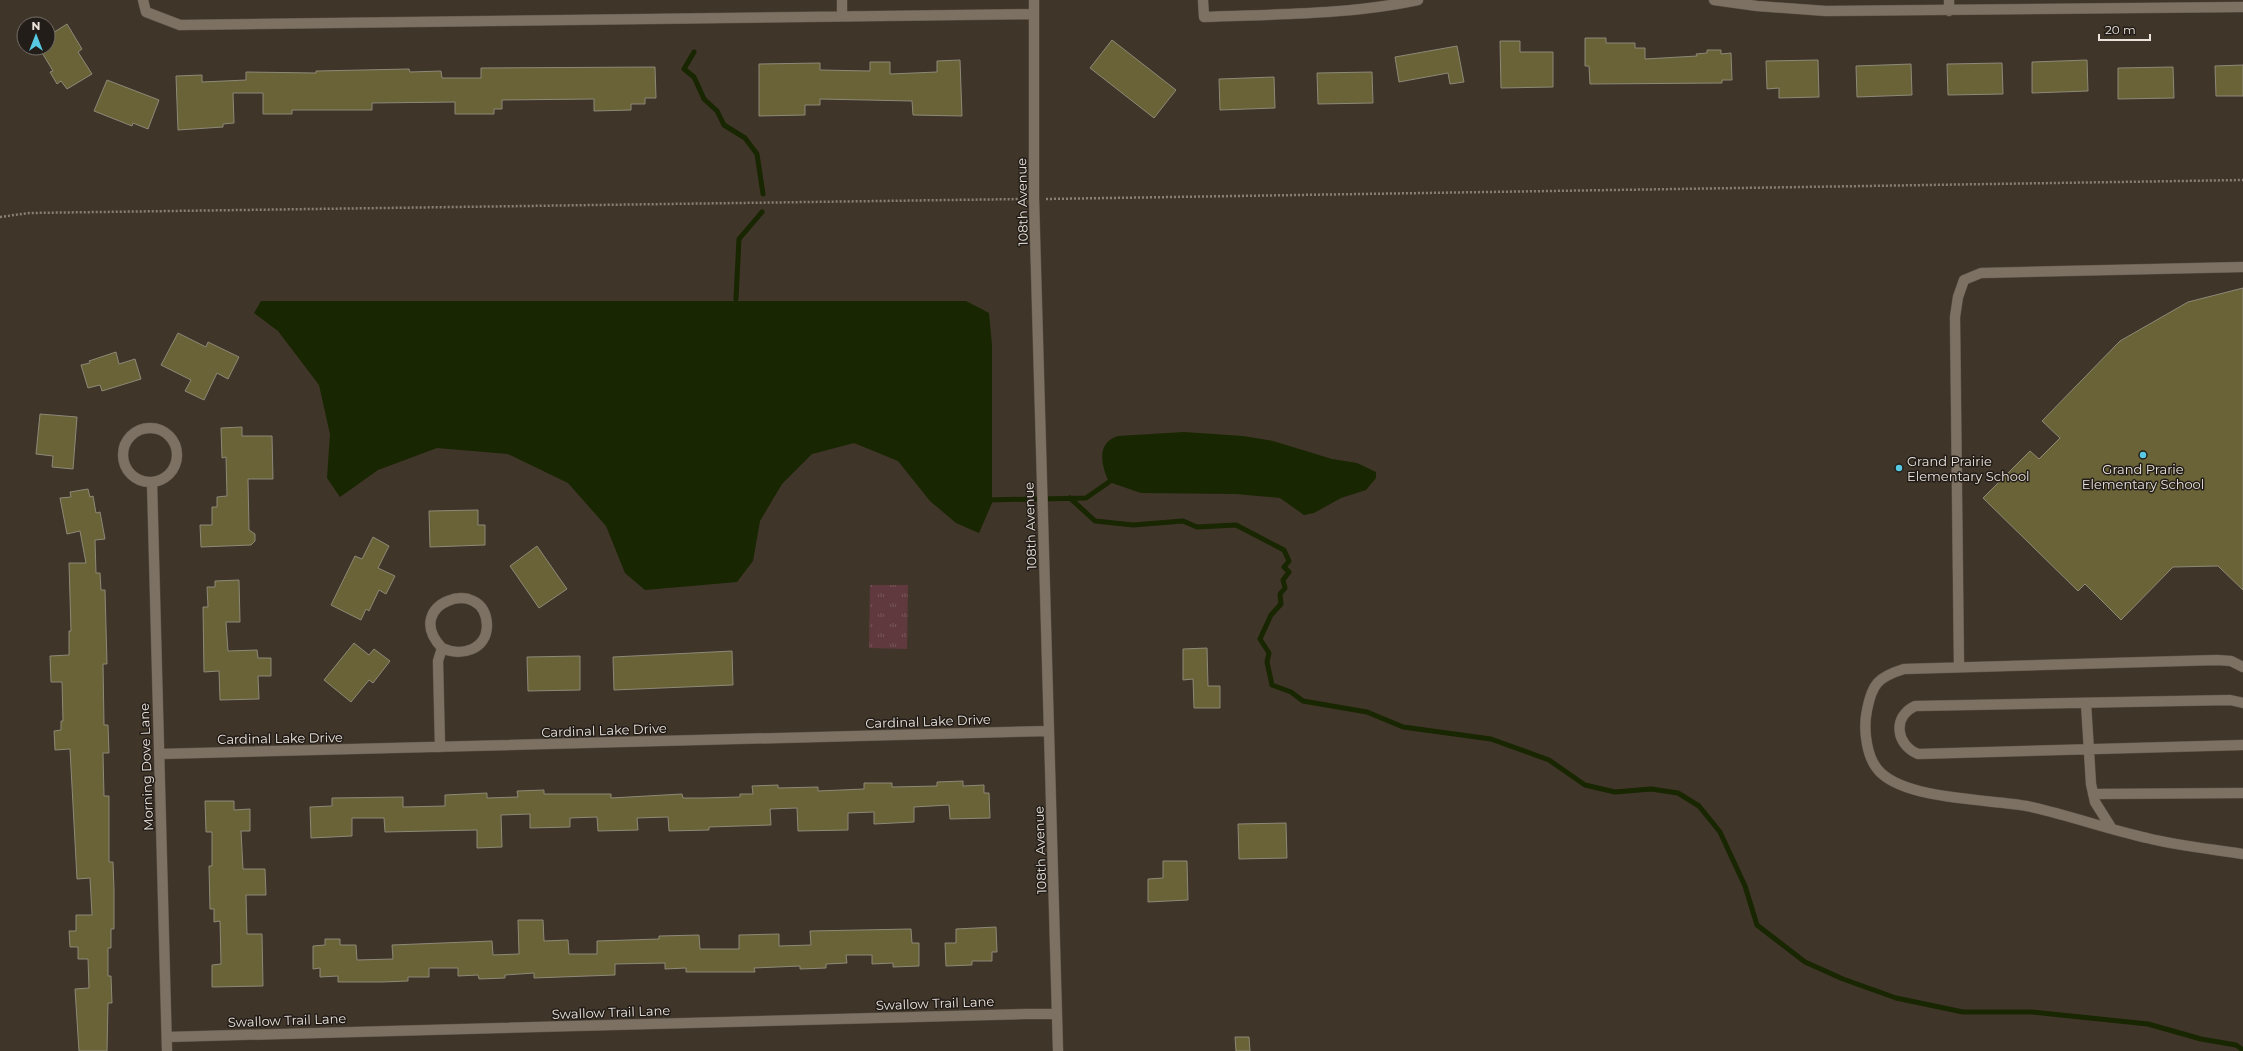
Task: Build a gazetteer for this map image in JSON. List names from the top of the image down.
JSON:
{
  "streets": {
    "street": [
      "108th Avenue",
      "Cardinal Lake Drive",
      "Morning Dove Lane",
      "Swallow Trail Lane"
    ]
  },
  "crossings": [
    ["108th Avenue", "Cardinal Lake Drive"],
    ["108th Avenue", "Swallow Trail Lane"],
    ["Cardinal Lake Drive", "Morning Dove Lane"],
    ["Morning Dove Lane", "Swallow Trail Lane"]
  ],
  "places": ["Grand Prarie Elementary School", "Grand Prairie Elementary School"],
  "scale_bar": "20 m",
  "north": "top"
}
